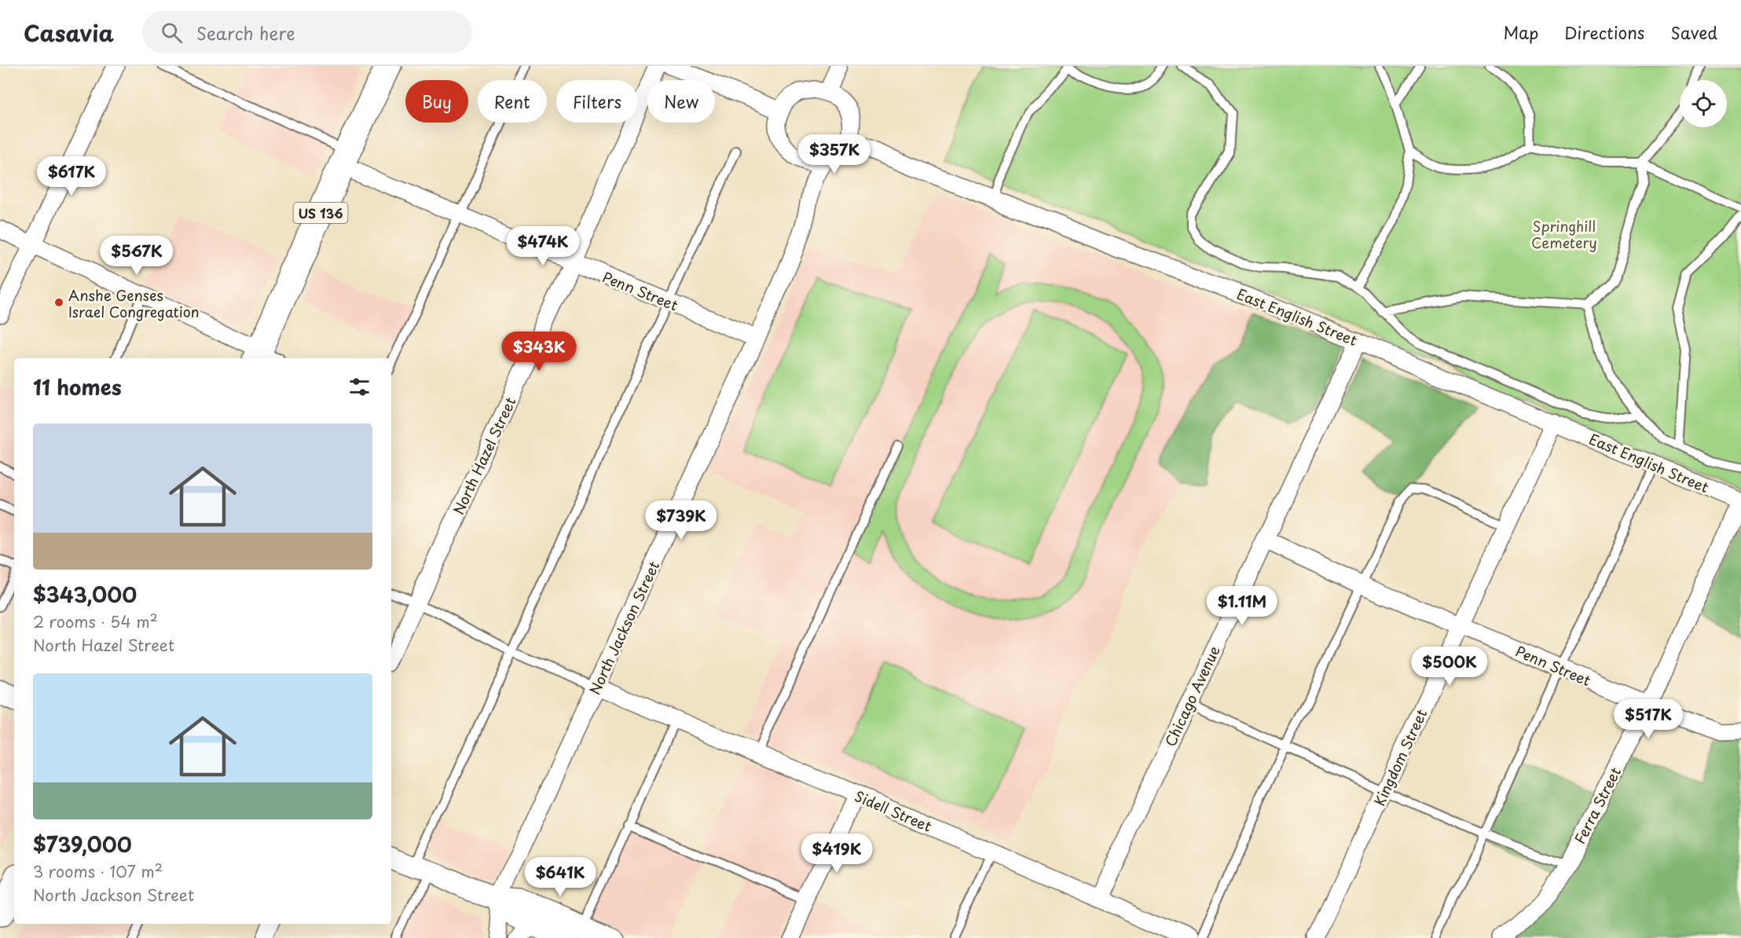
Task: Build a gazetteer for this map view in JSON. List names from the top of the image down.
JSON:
{
  "streets": {
    "main road": ["US 136"],
    "street": [
      "Penn Street",
      "East English Street",
      "North Hazel Street",
      "North Jackson Street",
      "Chicago Avenue",
      "Kingdom Street",
      "Ferra Street",
      "Sidell Street"
    ]
  },
  "crossings": [
    ["US 136", "Penn Street"],
    ["Penn Street", "North Hazel Street"],
    ["Penn Street", "North Jackson Street"],
    ["Penn Street", "Chicago Avenue"],
    ["Penn Street", "Kingdom Street"],
    ["Penn Street", "Ferra Street"],
    ["East English Street", "North Jackson Street"],
    ["East English Street", "Chicago Avenue"],
    ["East English Street", "Kingdom Street"],
    ["East English Street", "Ferra Street"],
    ["North Jackson Street", "Sidell Street"],
    ["Chicago Avenue", "Sidell Street"]
  ],
  "parks": ["Springhill Cemetery"],
  "places": ["Anshe Genses Israel Congregation"],
  "page": {
    "header": "Casavia",
    "search": "Search here",
    "nav": ["Map", "Directions", "Saved"],
    "chip": [
      "Buy",
      "Rent",
      "Filters",
      "New"
    ],
    "price": [
      "$357K",
      "$617K",
      "$474K",
      "$567K",
      "$343K",
      "$739K",
      "$1.11M",
      "$500K",
      "$517K",
      "$419K",
      "$641K"
    ],
    "heading": "11 homes",
    "list": [
      {
        "name": "$343,000",
        "note": "2 rooms · 54 m² · North Hazel Street"
      },
      {
        "name": "$739,000",
        "note": "3 rooms · 107 m² · North Jackson Street"
      }
    ]
  }
}
